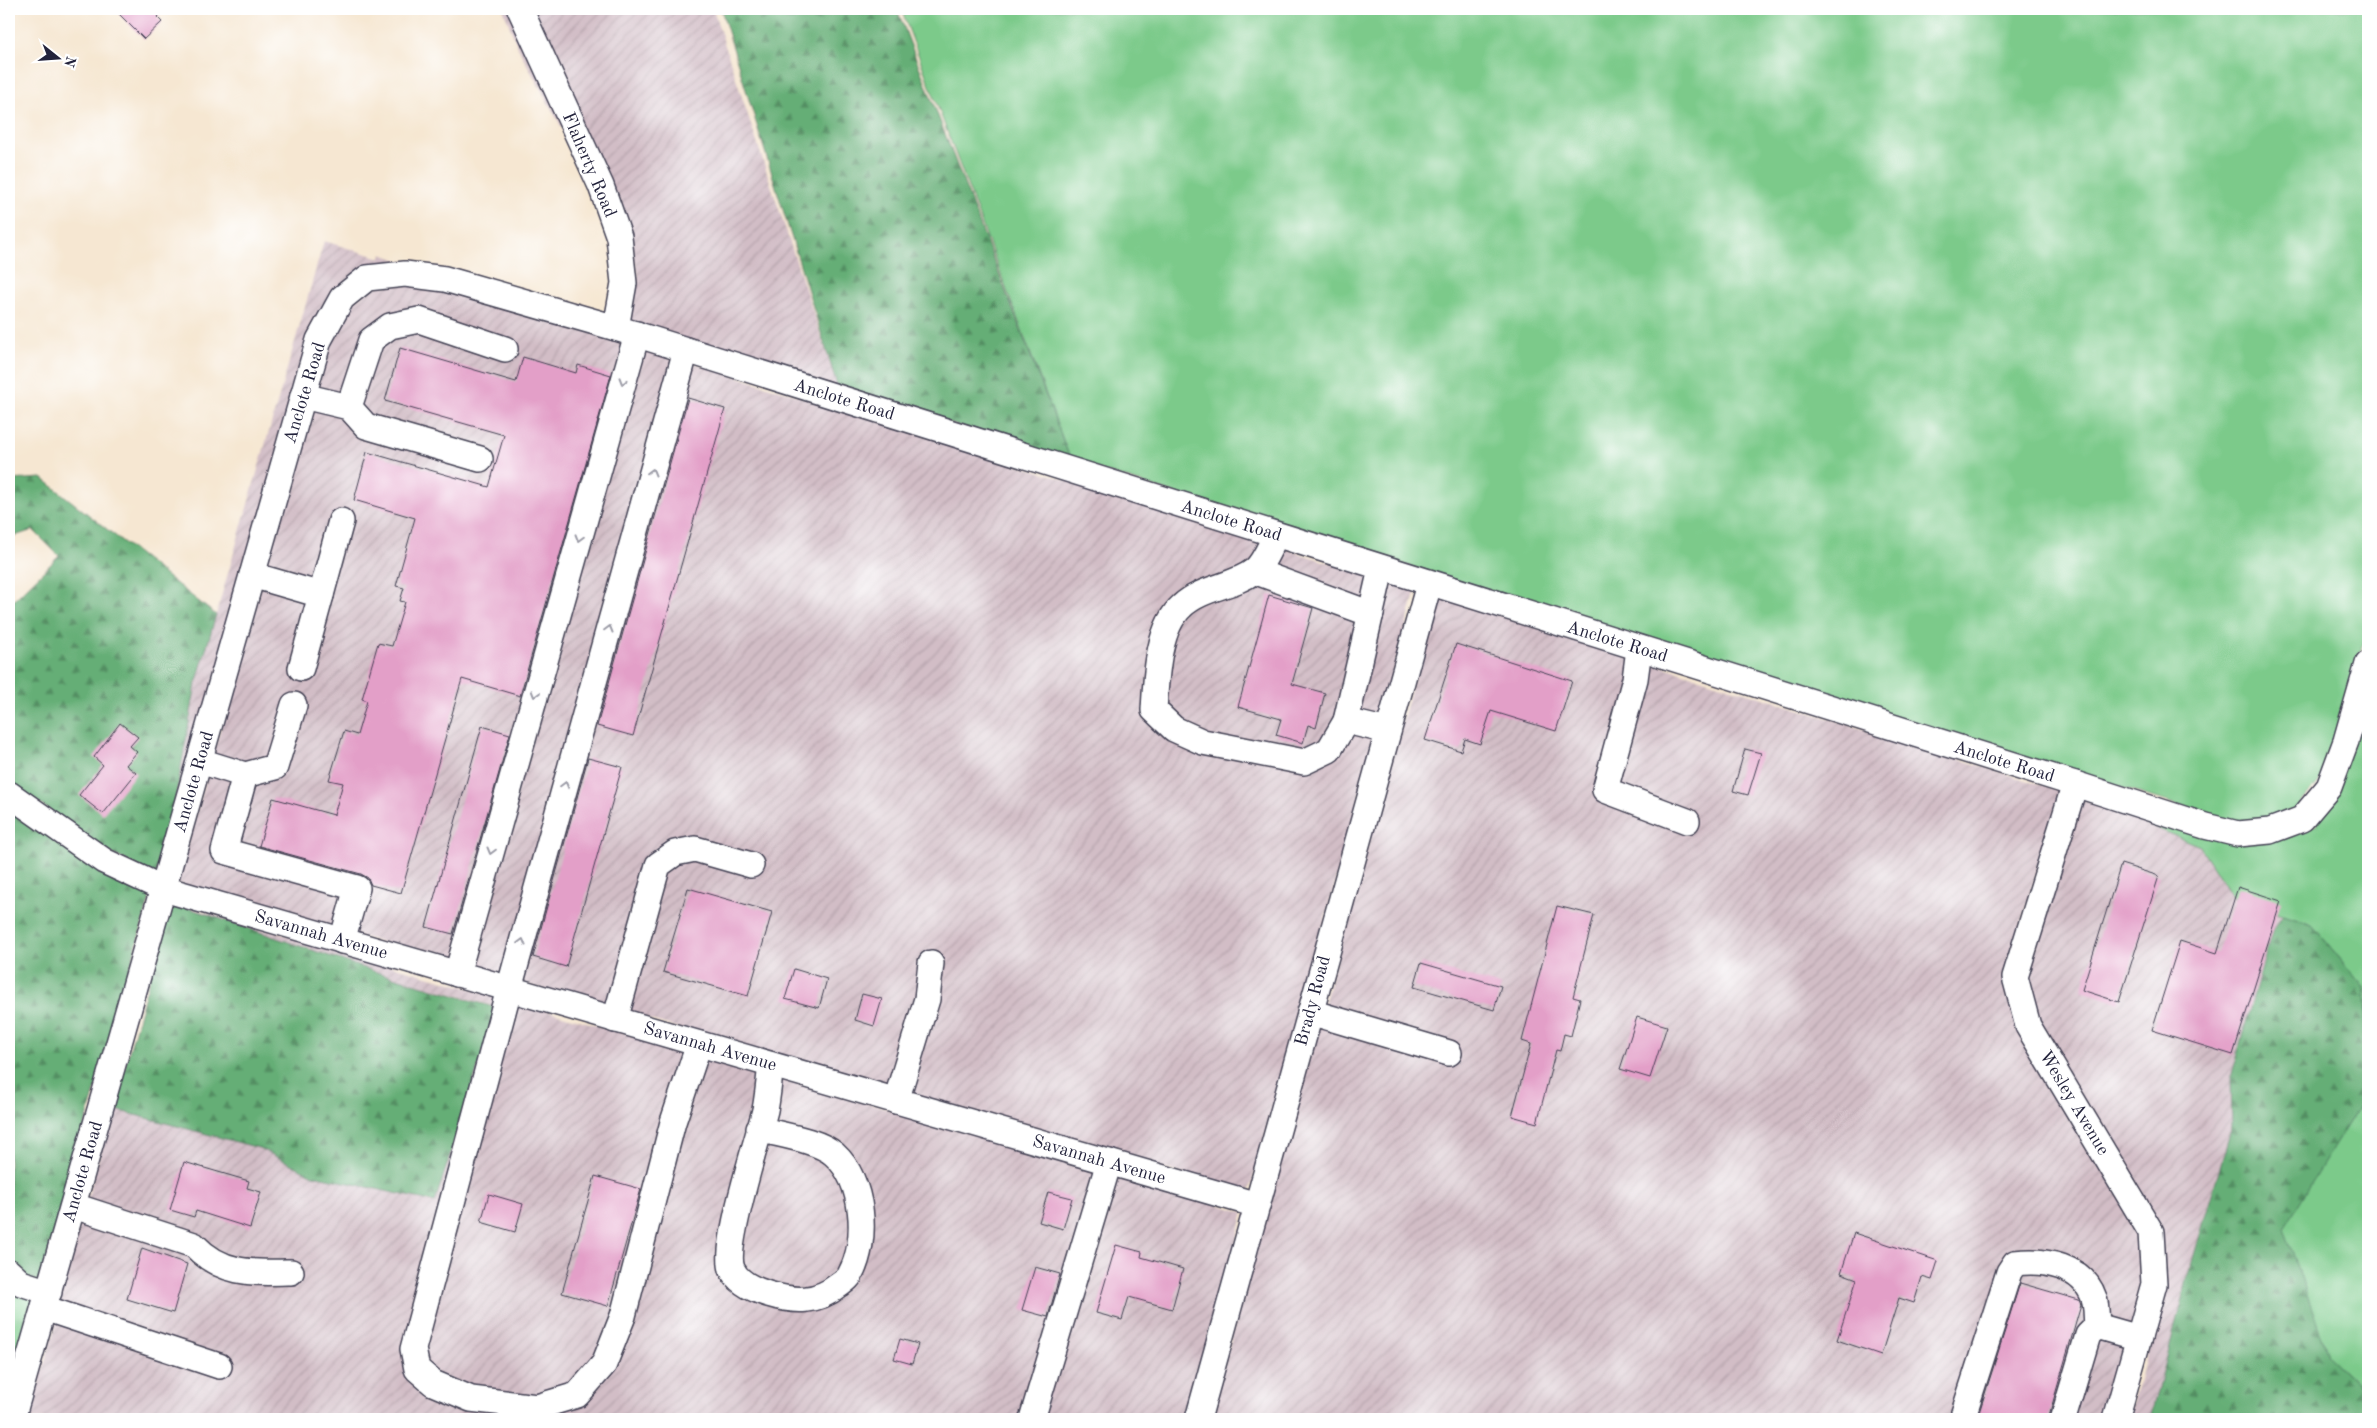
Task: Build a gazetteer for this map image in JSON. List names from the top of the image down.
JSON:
{
  "streets": {
    "street": [
      "Flaherty Road",
      "Anclote Road",
      "Savannah Avenue",
      "Brady Road",
      "Wesley Avenue"
    ]
  },
  "crossings": [
    ["Flaherty Road", "Anclote Road"],
    ["Flaherty Road", "Savannah Avenue"],
    ["Anclote Road", "Savannah Avenue"],
    ["Anclote Road", "Brady Road"],
    ["Anclote Road", "Wesley Avenue"],
    ["Savannah Avenue", "Brady Road"]
  ],
  "north": "right"
}
